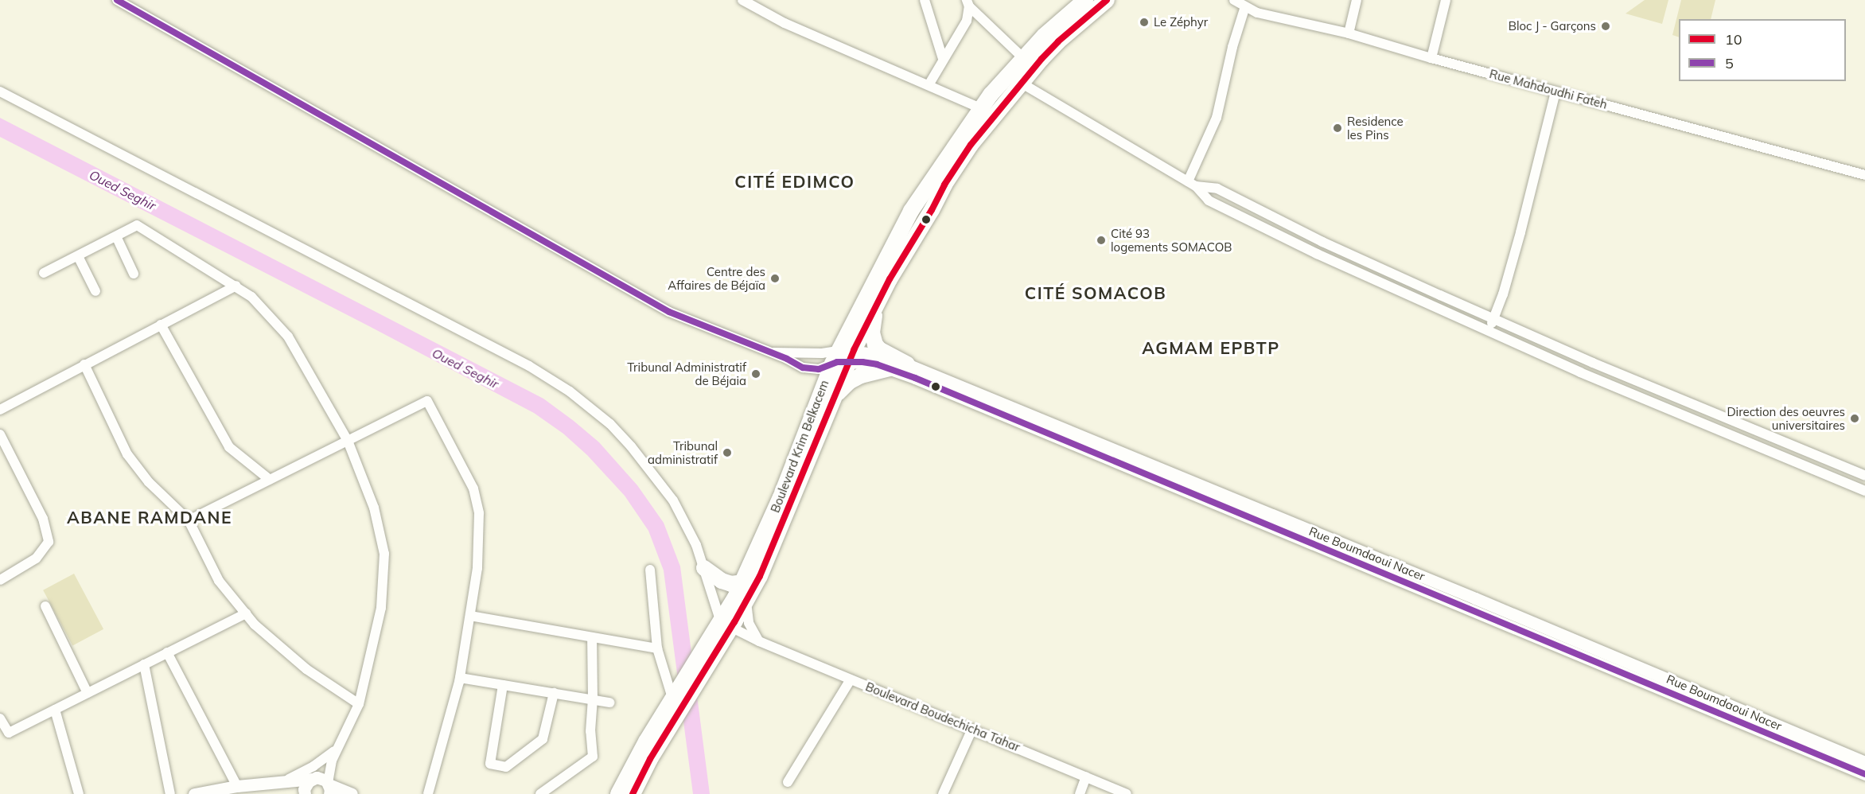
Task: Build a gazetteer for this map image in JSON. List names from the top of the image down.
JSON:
{
  "streets": {
    "main road": ["Boulevard Krim Belkacem"],
    "street": ["Rue Mahdoudhi Fateh", "Rue Boumdaoui Nacer", "Boulevard Boudechicha Tahar"]
  },
  "crossings": [
    ["Boulevard Krim Belkacem", "Rue Boumdaoui Nacer"],
    ["Boulevard Krim Belkacem", "Boulevard Boudechicha Tahar"]
  ],
  "districts": [
    "CITÉ EDIMCO",
    "CITÉ SOMACOB",
    "AGMAM EPBTP",
    "ABANE RAMDANE"
  ],
  "water": ["Oued Seghir"],
  "places": [
    "Le Zéphyr",
    "Bloc J - Garçons",
    "Residence les Pins",
    "Cité 93 logements SOMACOB",
    "Centre des Affaires de Béjaïa",
    "Tribunal Administratif de Béjaia",
    "Direction des oeuvres universitaires",
    "Tribunal administratif"
  ],
  "lines": ["transit line 10", "transit line 5"],
  "legend": ["10", "5"]
}
